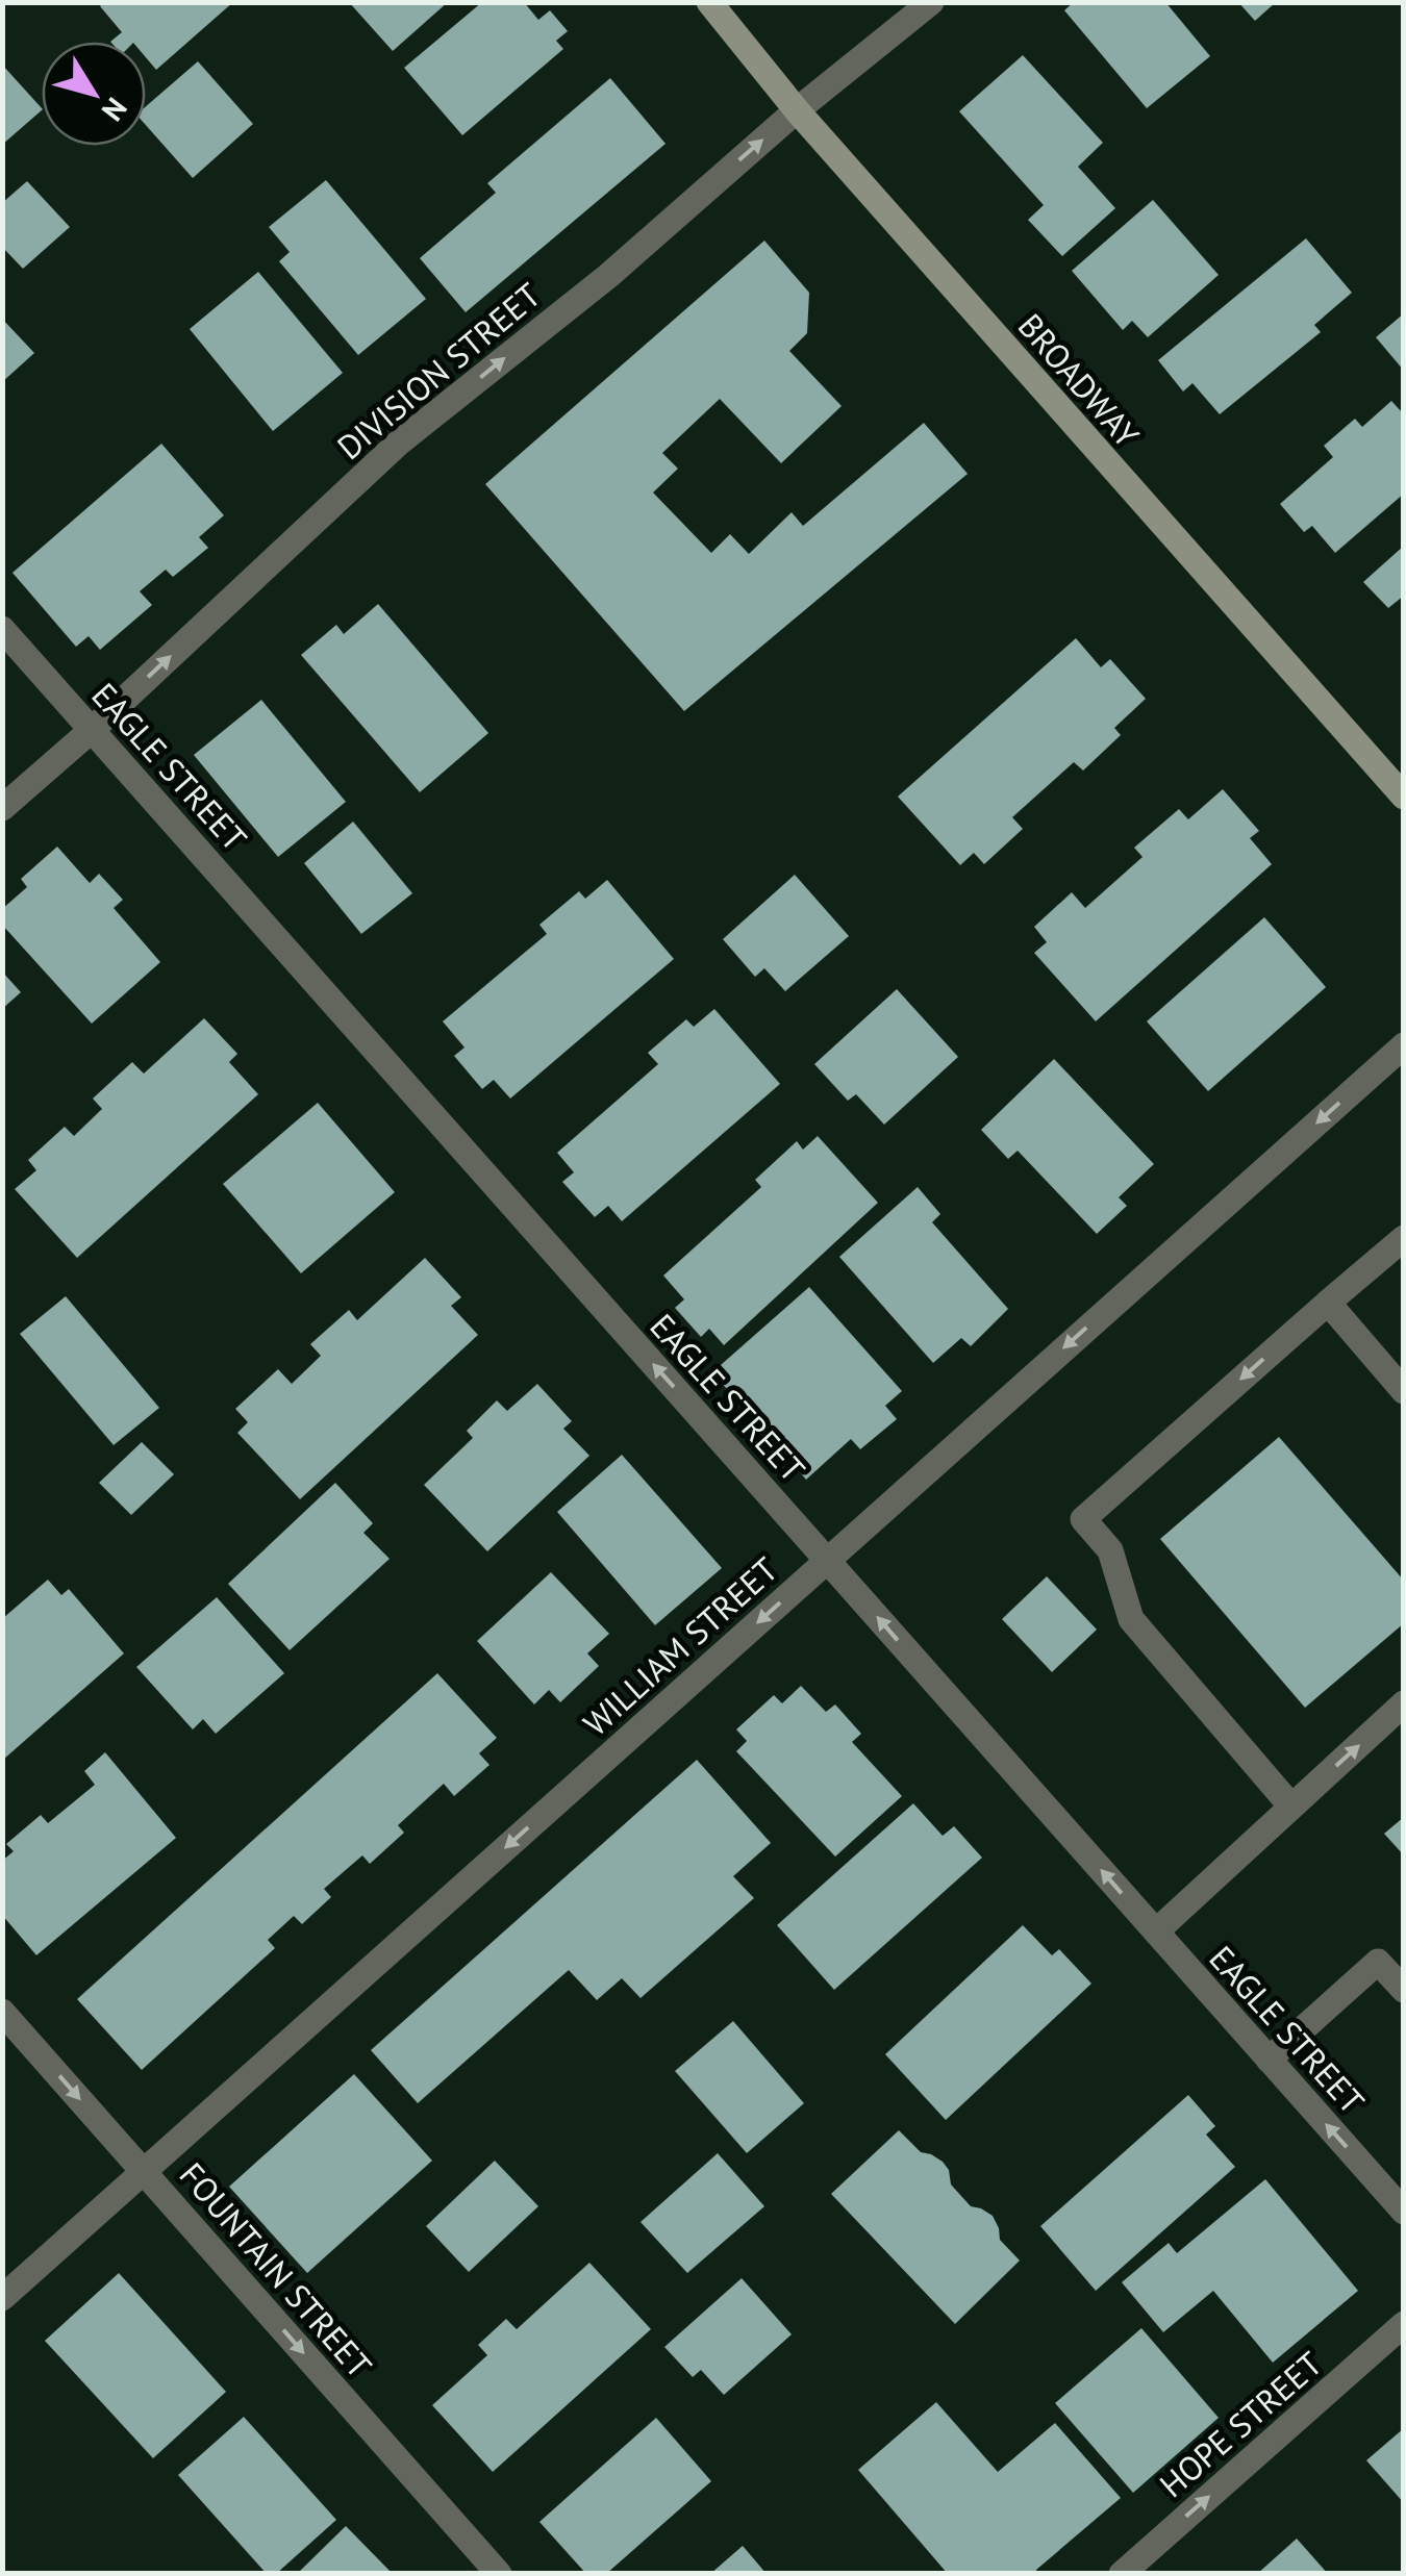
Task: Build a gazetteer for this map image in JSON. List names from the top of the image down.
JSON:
{
  "streets": {
    "main road": ["BROADWAY"],
    "street": [
      "DIVISION STREET",
      "EAGLE STREET",
      "WILLIAM STREET",
      "FOUNTAIN STREET",
      "HOPE STREET"
    ]
  },
  "crossings": [
    ["DIVISION STREET", "BROADWAY"],
    ["DIVISION STREET", "EAGLE STREET"],
    ["EAGLE STREET", "WILLIAM STREET"],
    ["WILLIAM STREET", "FOUNTAIN STREET"]
  ],
  "one_way": [
    "DIVISION STREET",
    "EAGLE STREET",
    "WILLIAM STREET",
    "FOUNTAIN STREET",
    "HOPE STREET"
  ],
  "north": "bottom right"
}
